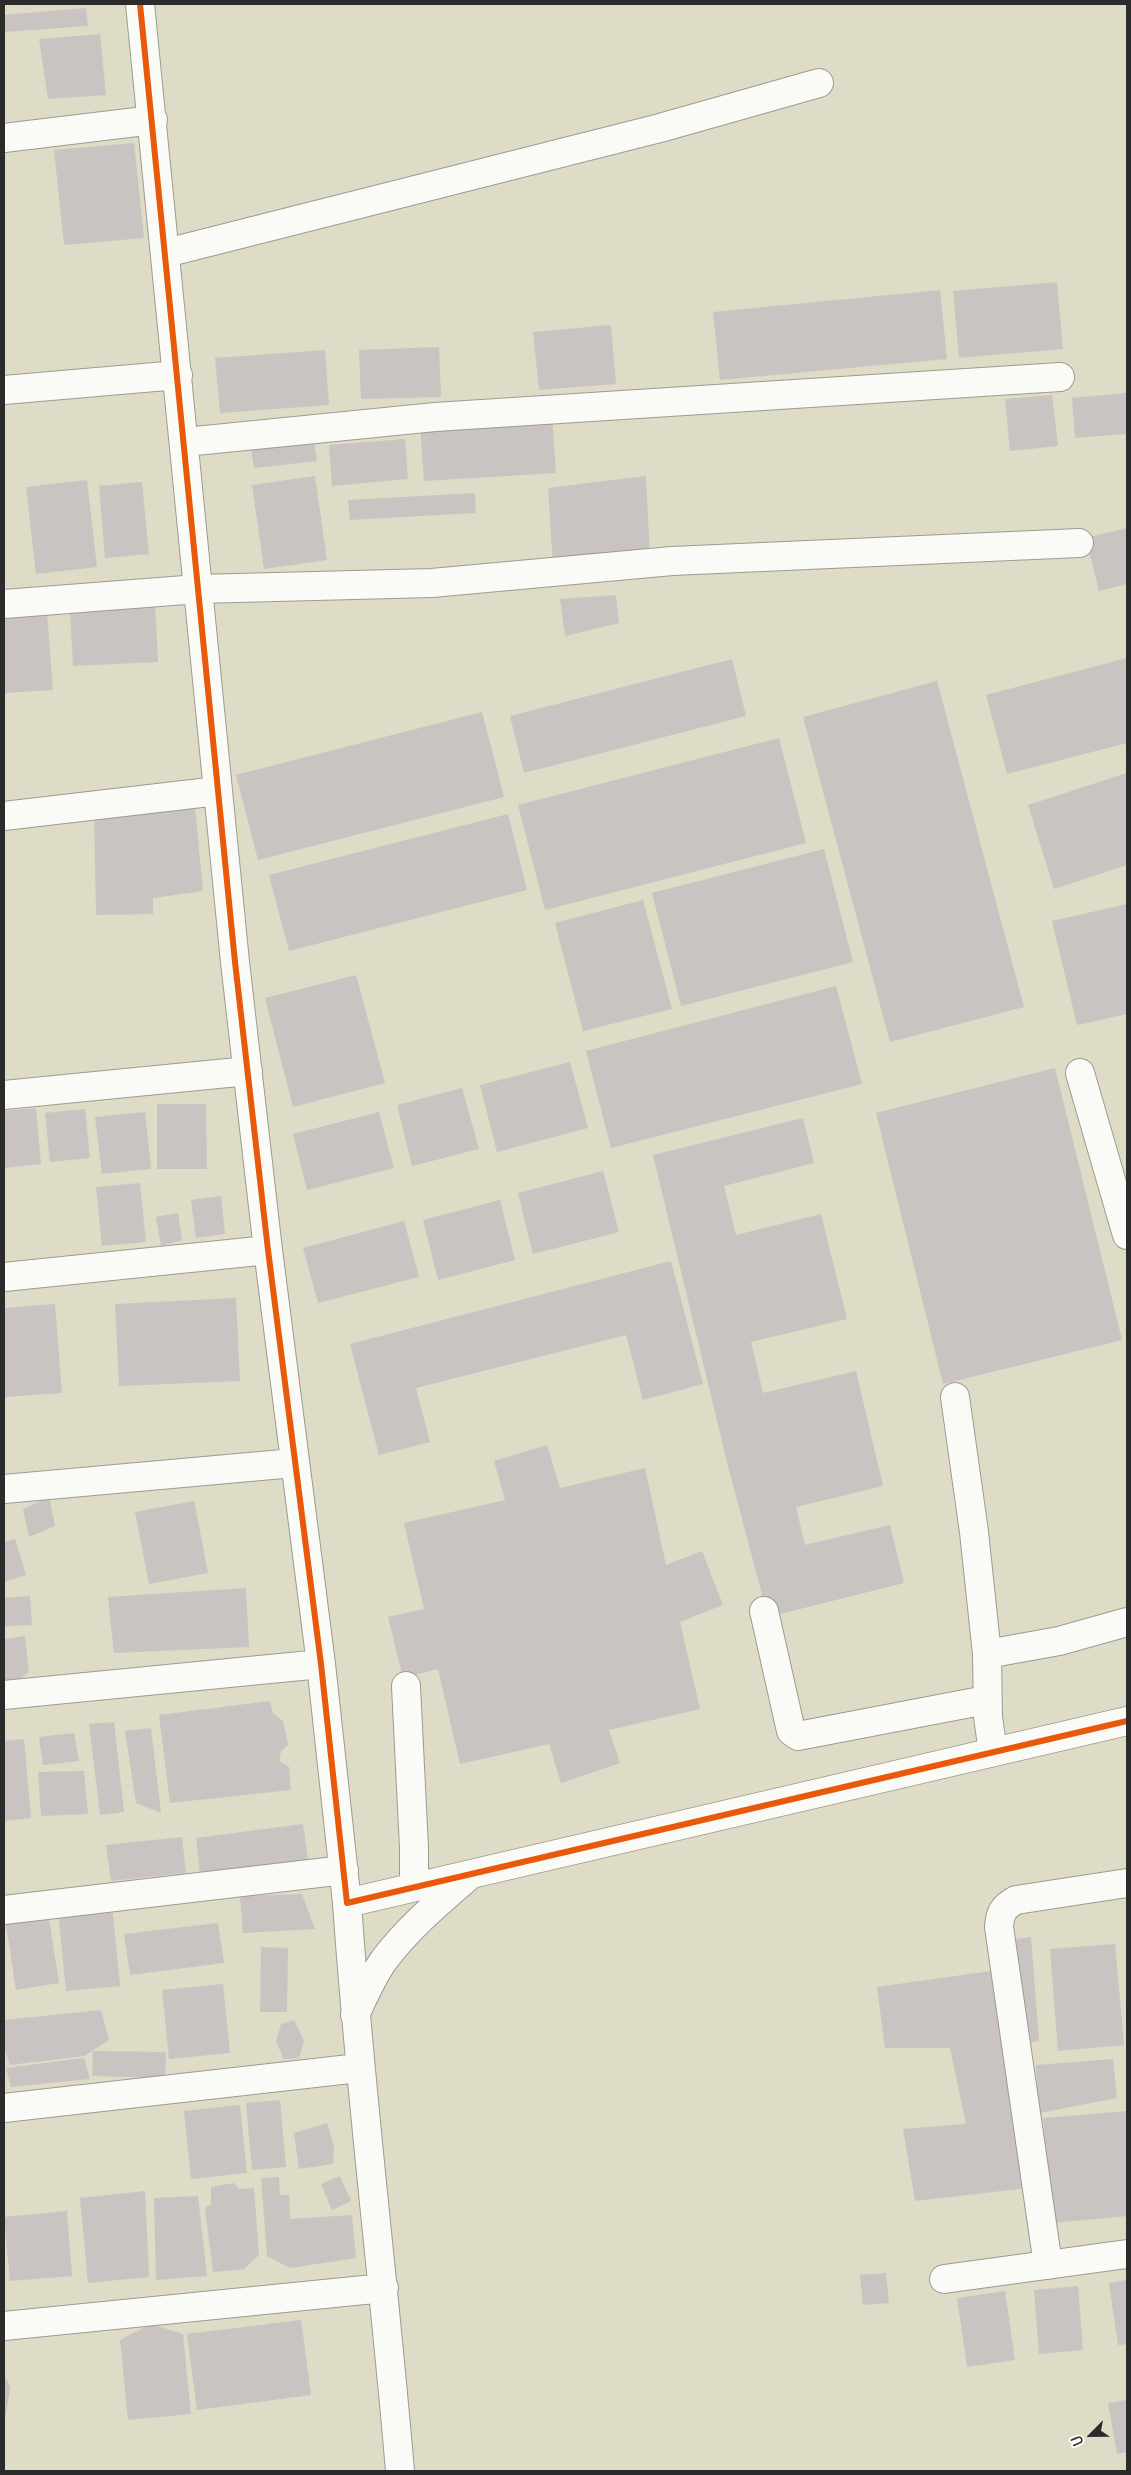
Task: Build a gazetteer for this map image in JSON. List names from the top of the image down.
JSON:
{
  "north": "bottom left"
}
